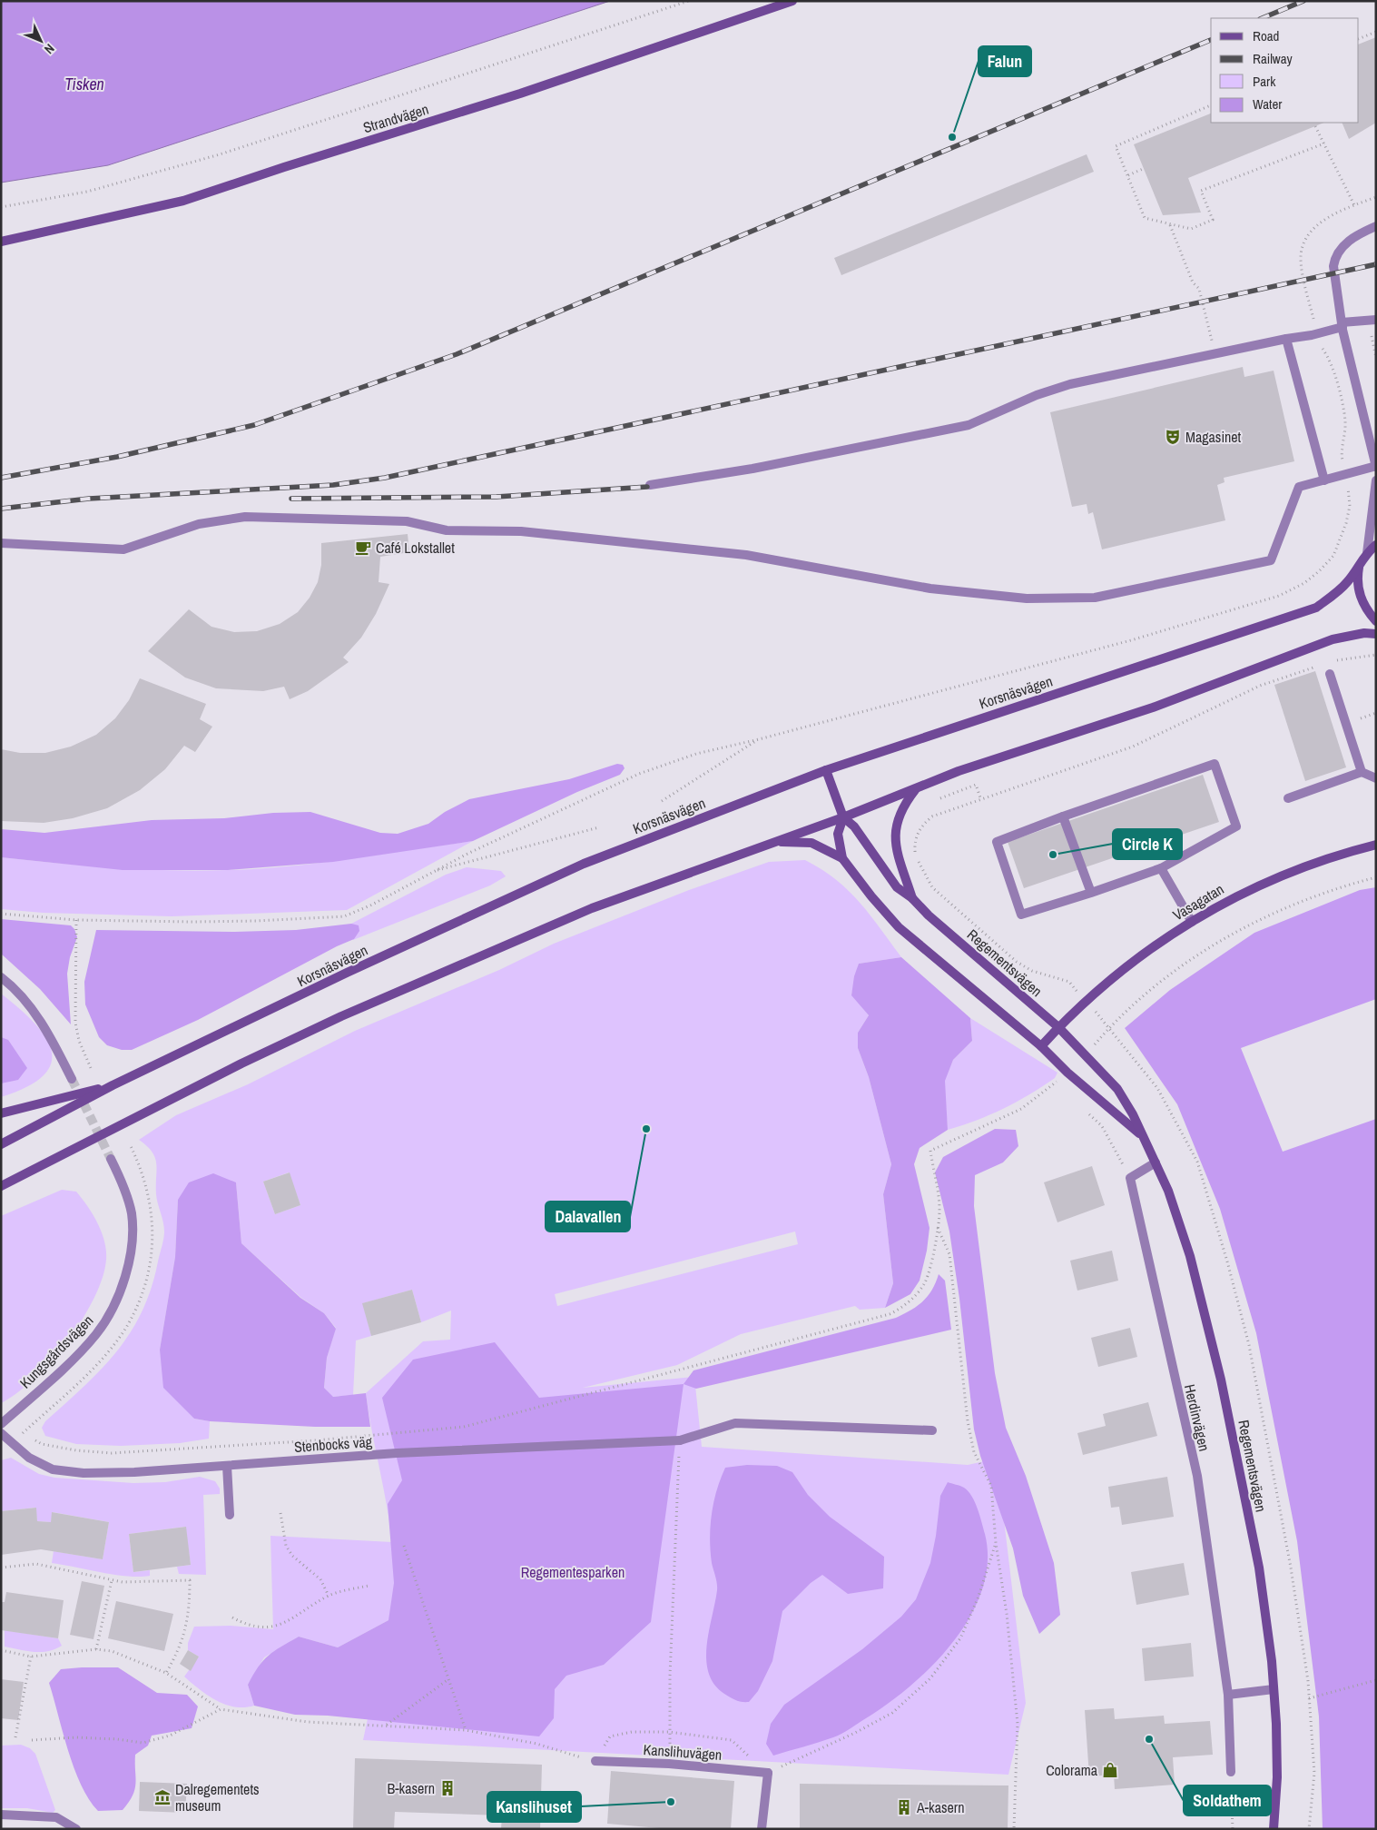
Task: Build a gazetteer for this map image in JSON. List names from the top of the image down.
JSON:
{
  "streets": {
    "main road": [
      "Strandvägen",
      "Korsnäsvägen",
      "Vasagatan",
      "Regementsvägen"
    ],
    "street": [
      "Kungsgårdsvägen",
      "Herdinvägen",
      "Stenbocks väg",
      "Kanslihuvägen"
    ]
  },
  "crossings": [
    ["Vasagatan", "Regementsvägen"]
  ],
  "water": ["Tisken"],
  "parks": ["Regementesparken"],
  "places": {
    "other": [
      "Falun",
      "Circle K",
      "Dalavallen",
      "Soldathem",
      "Kanslihuset"
    ],
    "theatre": ["Magasinet"],
    "cafe": ["Café Lokstallet"],
    "shop": ["Colorama"],
    "building": ["B-kasern", "A-kasern"],
    "museum": ["Dalregementets museum"]
  },
  "legend": [
    "Road",
    "Railway",
    "Park",
    "Water"
  ],
  "north": "bottom right"
}
